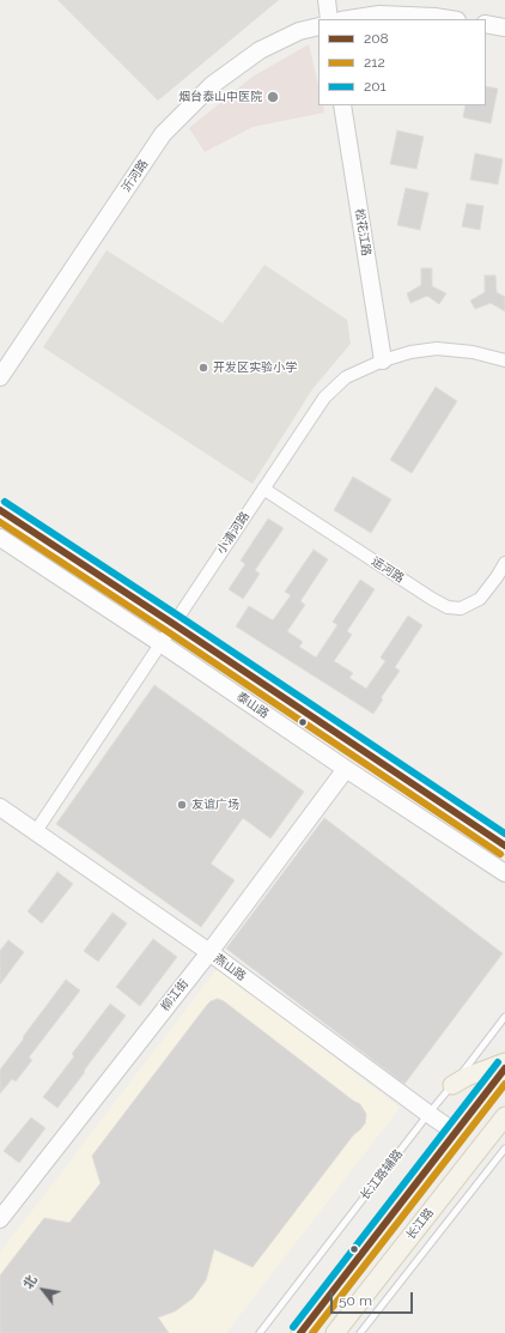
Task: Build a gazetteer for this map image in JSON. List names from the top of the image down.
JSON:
{
  "streets": {
    "main road": ["长江路"],
    "street": [
      "沂河路",
      "松花江路",
      "小清河路",
      "运河路",
      "泰山路",
      "燕山路",
      "柳江街"
    ],
    "lane": ["长江路辅路"]
  },
  "crossings": [
    ["松花江路", "小清河路"],
    ["小清河路", "运河路"],
    ["小清河路", "泰山路"],
    ["小清河路", "燕山路"],
    ["泰山路", "柳江街"],
    ["燕山路", "柳江街"],
    ["燕山路", "长江路辅路"]
  ],
  "places": ["烟台泰山中医院", "开发区实验小学", "友谊广场"],
  "lines": ["transit line 201", "transit line 208", "transit line 212"],
  "legend": ["208", "212", "201"],
  "scale_bar": "50 m",
  "north": "top left"
}
